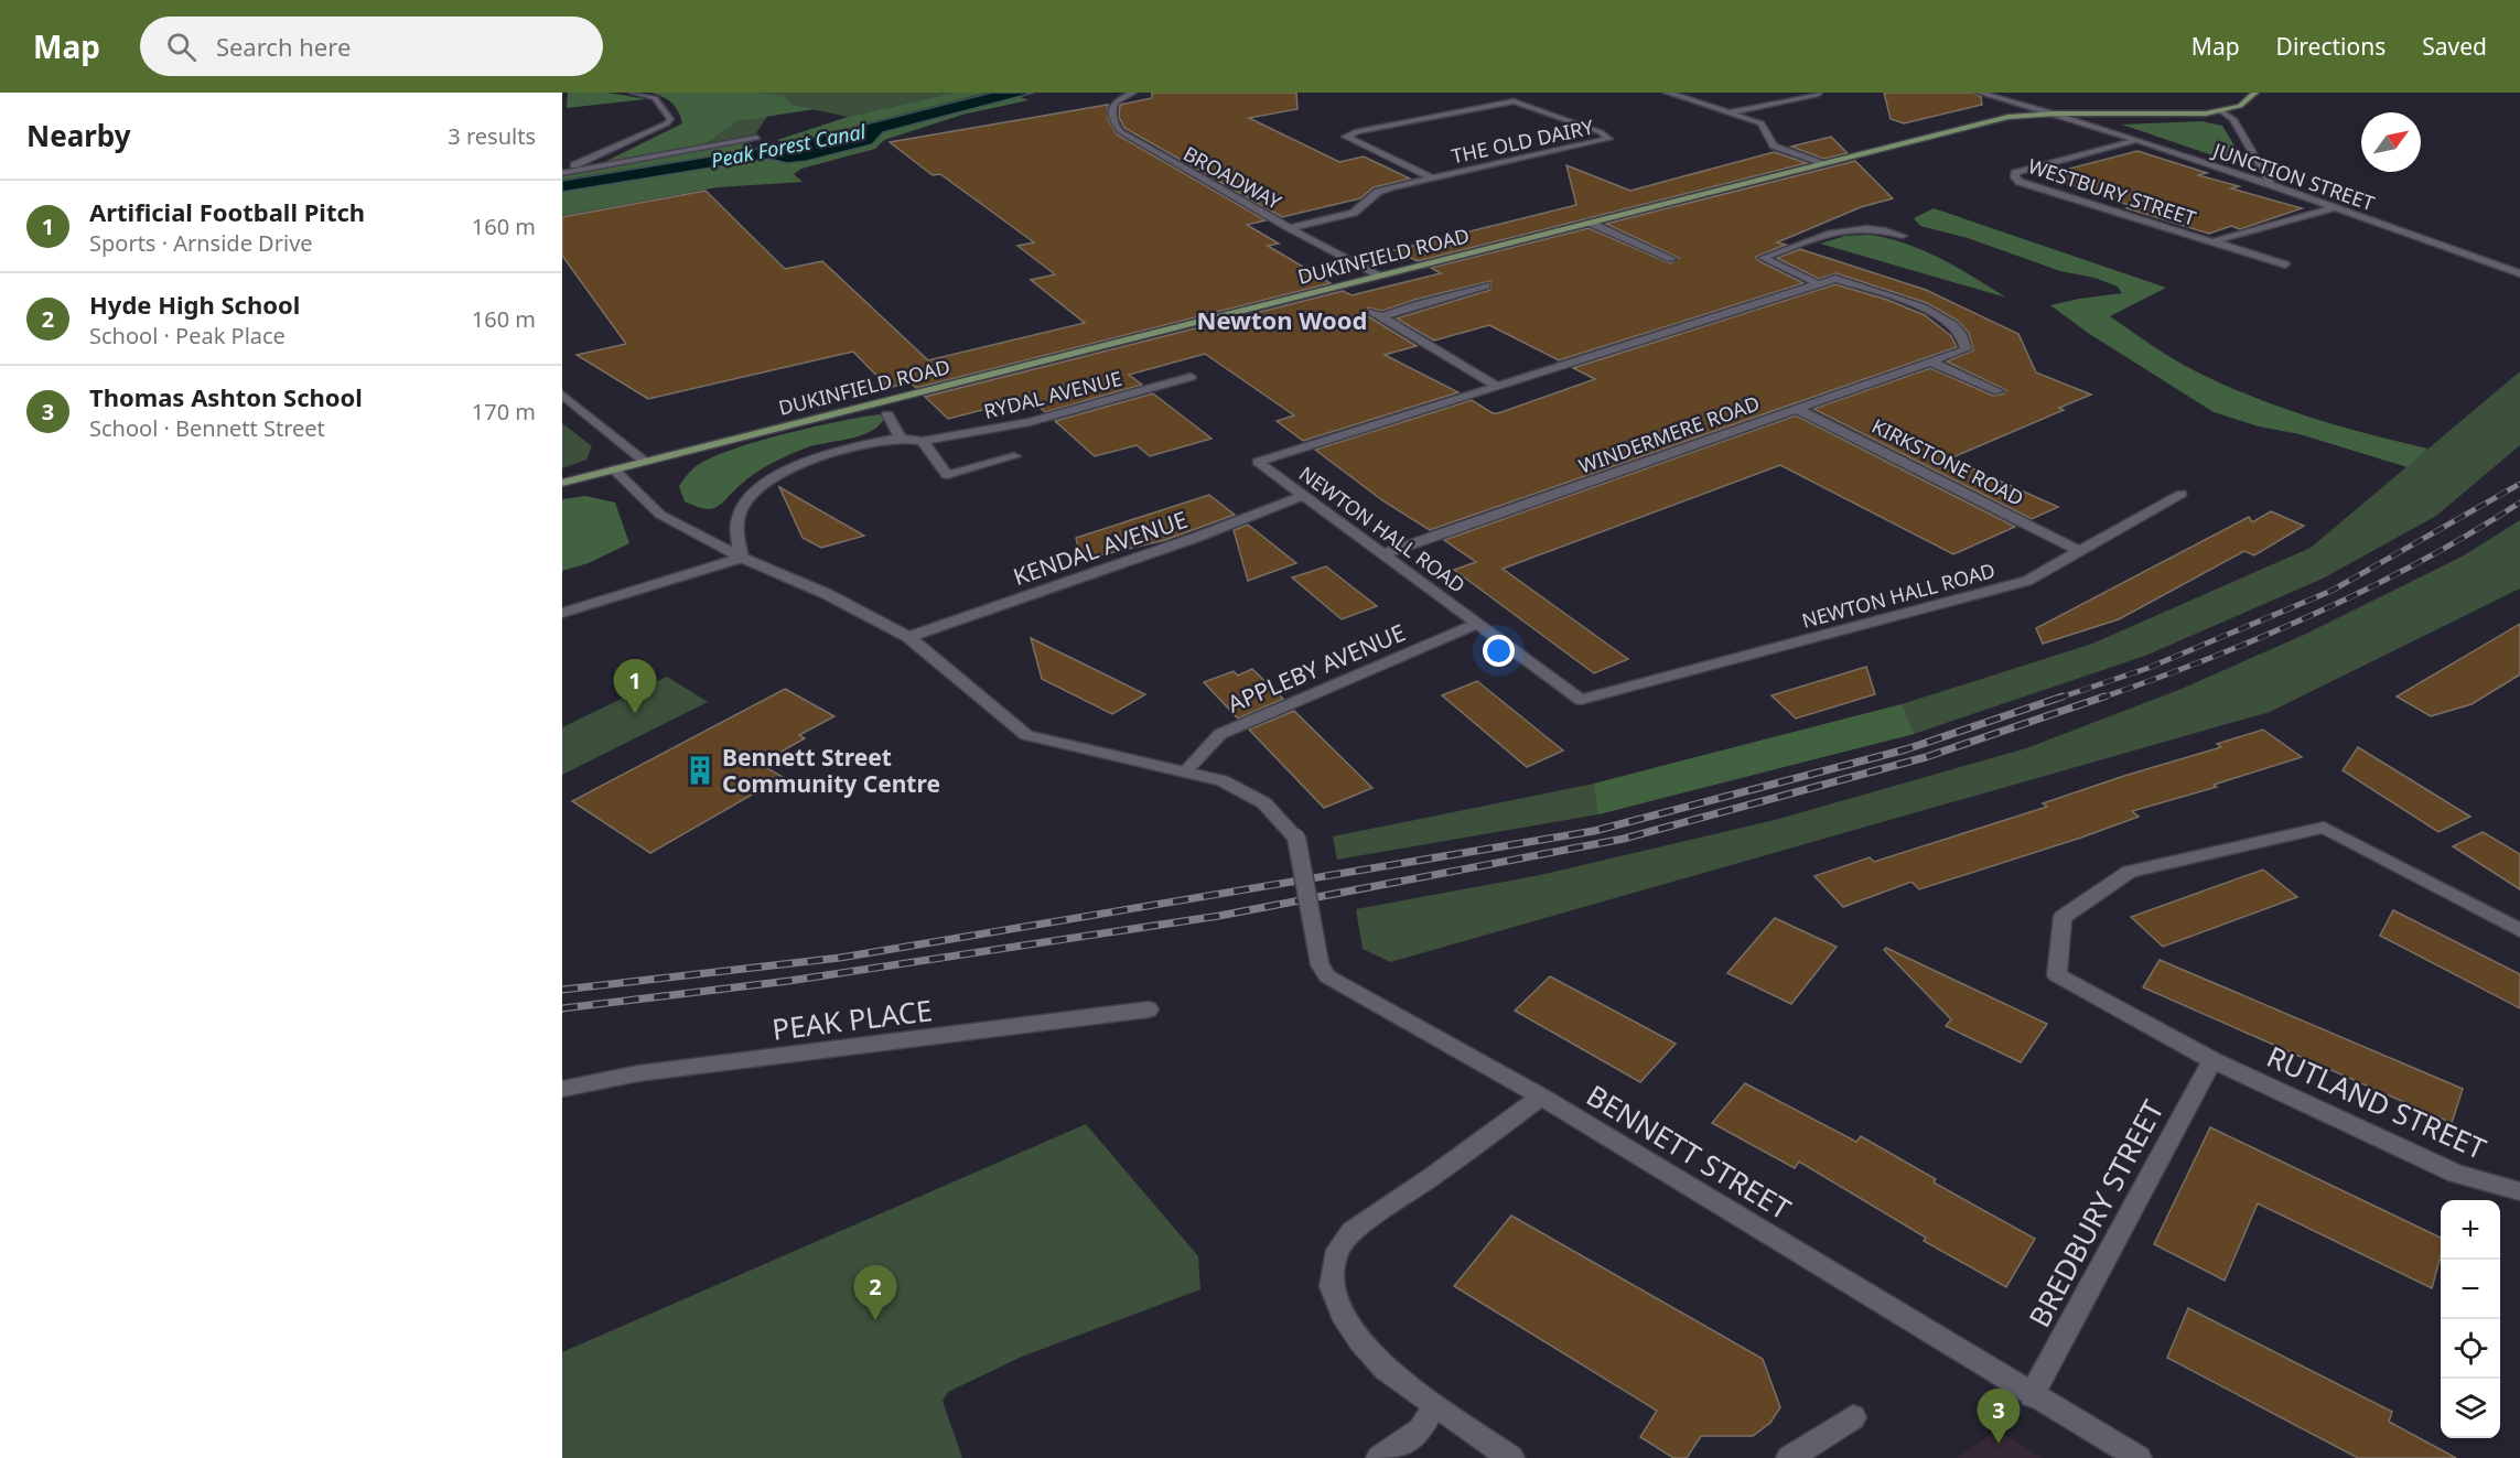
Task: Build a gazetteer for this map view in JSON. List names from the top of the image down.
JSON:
{
  "streets": {
    "main road": ["DUKINFIELD ROAD"],
    "street": [
      "THE OLD DAIRY",
      "JUNCTION STREET",
      "BROADWAY",
      "WESTBURY STREET",
      "RYDAL AVENUE",
      "WINDERMERE ROAD",
      "KIRKSTONE ROAD",
      "NEWTON HALL ROAD",
      "KENDAL AVENUE",
      "APPLEBY AVENUE",
      "PEAK PLACE",
      "RUTLAND STREET",
      "BENNETT STREET",
      "BREDBURY STREET"
    ]
  },
  "crossings": [
    ["THE OLD DAIRY", "BROADWAY"],
    ["JUNCTION STREET", "WESTBURY STREET"],
    ["JUNCTION STREET", "DUKINFIELD ROAD"],
    ["BROADWAY", "DUKINFIELD ROAD"],
    ["WINDERMERE ROAD", "KIRKSTONE ROAD"],
    ["WINDERMERE ROAD", "NEWTON HALL ROAD"],
    ["KIRKSTONE ROAD", "NEWTON HALL ROAD"],
    ["NEWTON HALL ROAD", "KENDAL AVENUE"],
    ["NEWTON HALL ROAD", "APPLEBY AVENUE"],
    ["APPLEBY AVENUE", "BENNETT STREET"],
    ["RUTLAND STREET", "BREDBURY STREET"],
    ["BENNETT STREET", "BREDBURY STREET"]
  ],
  "districts": ["Newton Wood"],
  "water": ["Peak Forest Canal"],
  "places": {
    "building": ["Bennett Street Community Centre"]
  },
  "north": "top right",
  "page": {
    "header": "Map",
    "search": "Search here",
    "nav": ["Map", "Directions", "Saved"],
    "heading": ["Nearby", "3 results"],
    "list": [
      {
        "mark": "1",
        "name": "Artificial Football Pitch",
        "note": "Sports · Arnside Drive",
        "value": "160 m"
      },
      {
        "mark": "2",
        "name": "Hyde High School",
        "note": "School · Peak Place",
        "value": "160 m"
      },
      {
        "mark": "3",
        "name": "Thomas Ashton School",
        "note": "School · Bennett Street",
        "value": "170 m"
      }
    ],
    "pins": ["1", "2", "3"],
    "map_buttons": ["+", "−"]
  }
}
